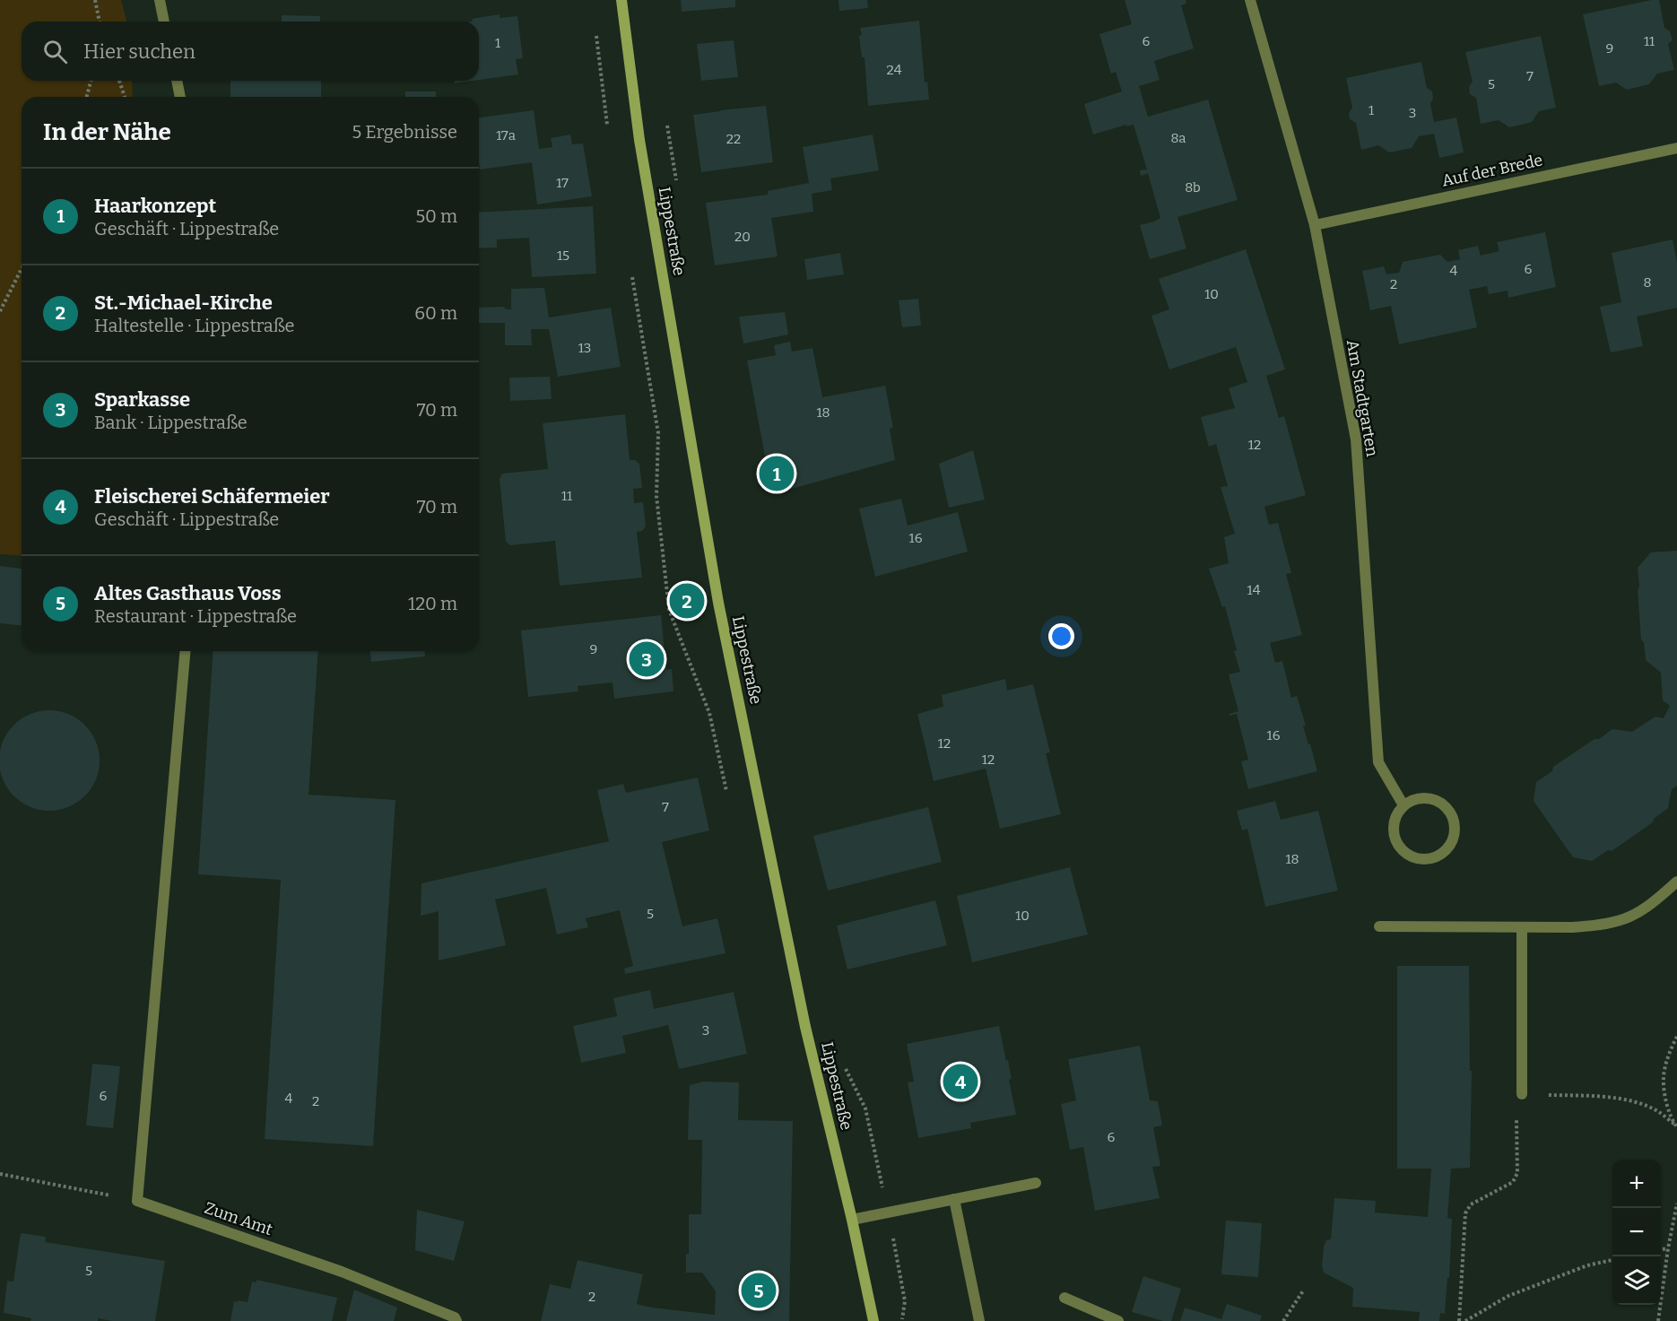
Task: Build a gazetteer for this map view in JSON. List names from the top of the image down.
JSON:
{
  "streets": {
    "main road": ["Lippestraße"],
    "street": ["Auf der Brede", "Am Stadtgarten", "Zum Amt"]
  },
  "crossings": [
    ["Auf der Brede", "Am Stadtgarten"]
  ],
  "house_numbers": [
    "6",
    "11",
    "1",
    "9",
    "24",
    "7",
    "5",
    "1",
    "3",
    "17a",
    "8a",
    "22",
    "17",
    "8b",
    "20",
    "15",
    "6",
    "4",
    "8",
    "2",
    "10",
    "13",
    "18",
    "12",
    "11",
    "16",
    "14",
    "9",
    "16",
    "12",
    "12",
    "7",
    "18",
    "5",
    "10",
    "3",
    "6",
    "4",
    "2",
    "6",
    "5",
    "2"
  ],
  "page": {
    "search": "Hier suchen",
    "heading": ["In der Nähe", "5 Ergebnisse"],
    "list": [
      {
        "mark": "1",
        "name": "Haarkonzept",
        "note": "Geschäft · Lippestraße",
        "value": "50 m"
      },
      {
        "mark": "2",
        "name": "St.-Michael-Kirche",
        "note": "Haltestelle · Lippestraße",
        "value": "60 m"
      },
      {
        "mark": "3",
        "name": "Sparkasse",
        "note": "Bank · Lippestraße",
        "value": "70 m"
      },
      {
        "mark": "4",
        "name": "Fleischerei Schäfermeier",
        "note": "Geschäft · Lippestraße",
        "value": "70 m"
      },
      {
        "mark": "5",
        "name": "Altes Gasthaus Voss",
        "note": "Restaurant · Lippestraße",
        "value": "120 m"
      }
    ],
    "pins": [
      "1",
      "2",
      "3",
      "4",
      "5"
    ],
    "map_buttons": ["+", "−"]
  }
}
